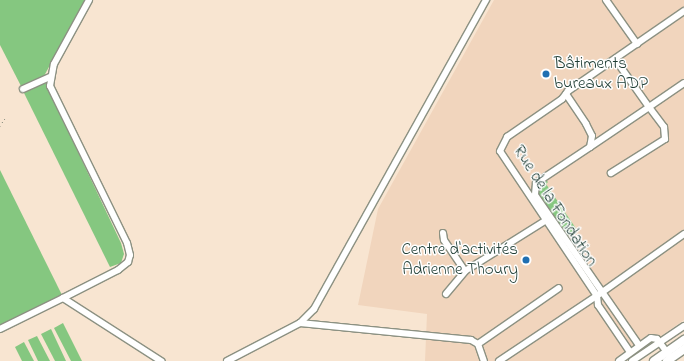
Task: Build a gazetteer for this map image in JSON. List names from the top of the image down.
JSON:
{
  "streets": {
    "street": ["Rue de la Fondation"]
  },
  "places": ["Bâtiments bureaux ADP", "Centre d'activités Adrienne Thoury"]
}
